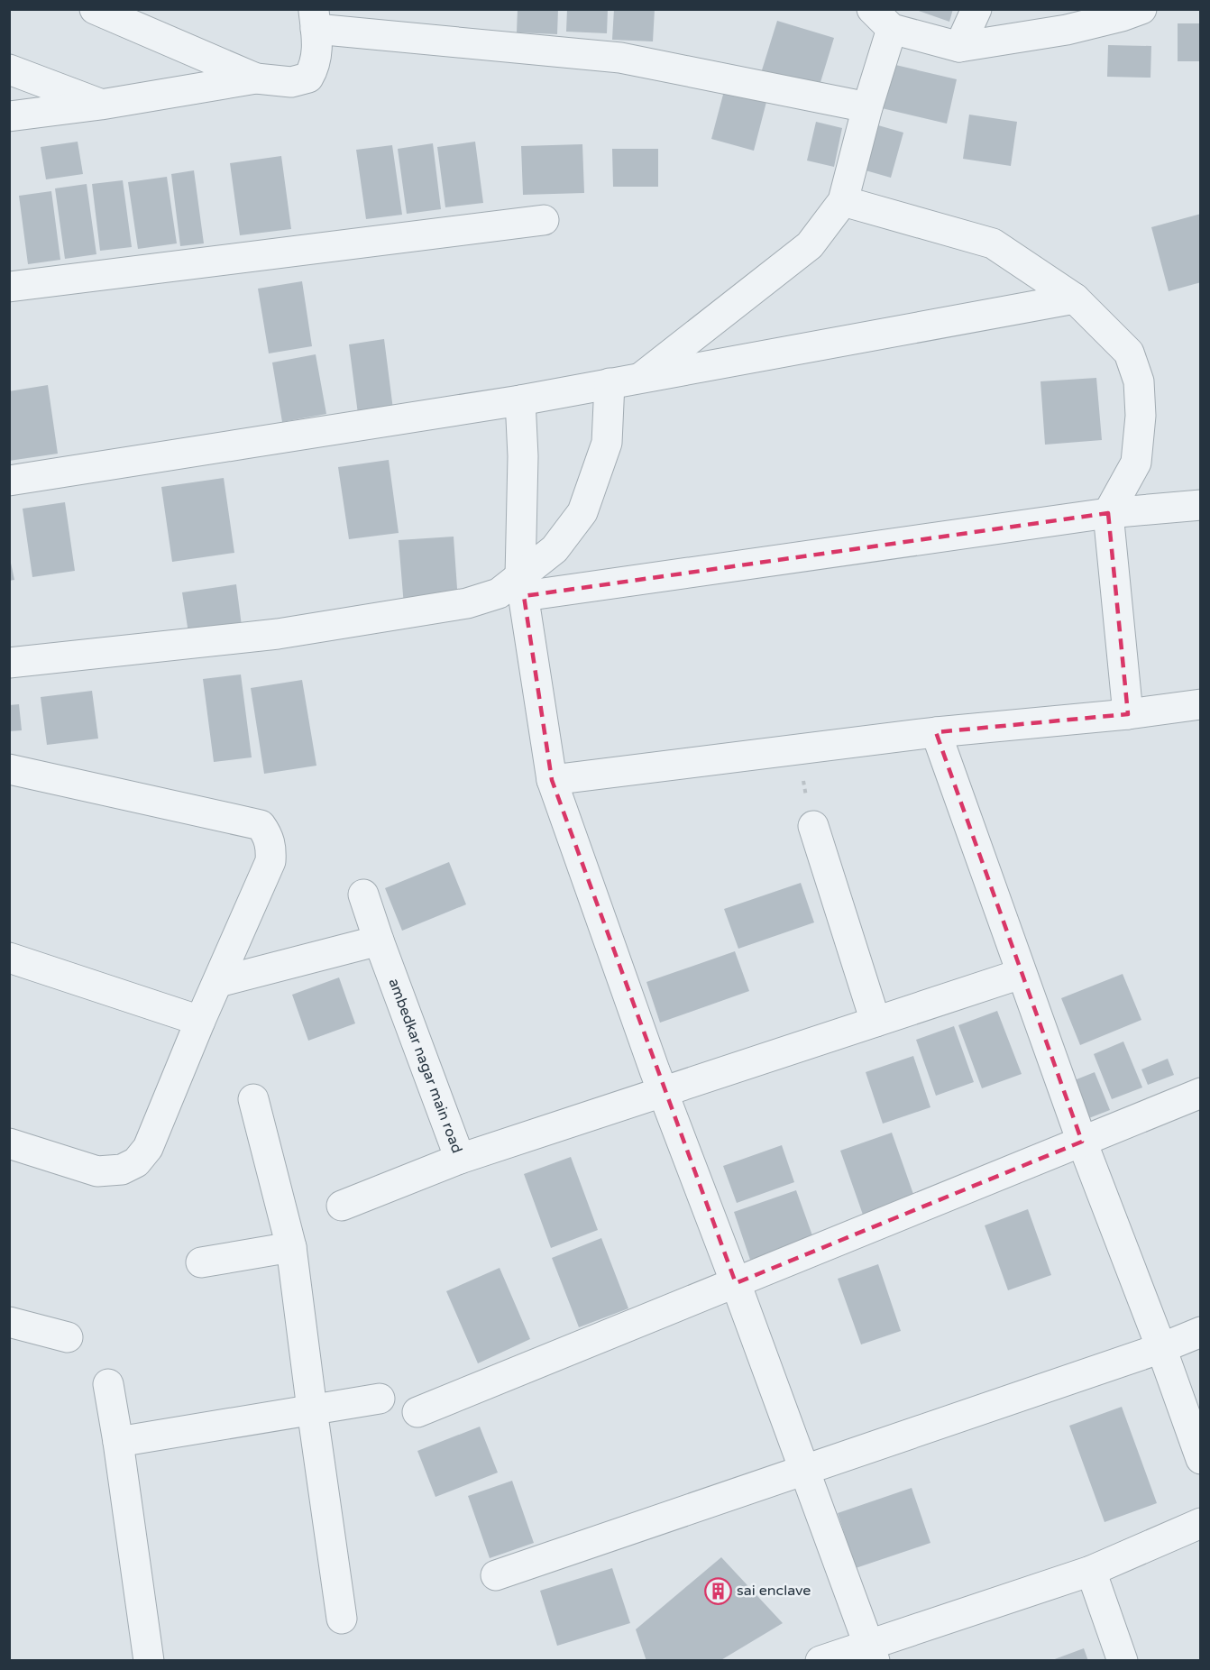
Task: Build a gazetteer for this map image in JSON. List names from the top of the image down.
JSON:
{
  "streets": {
    "street": ["ambedkar nagar main road"]
  },
  "places": {
    "building": ["sai enclave"]
  }
}
